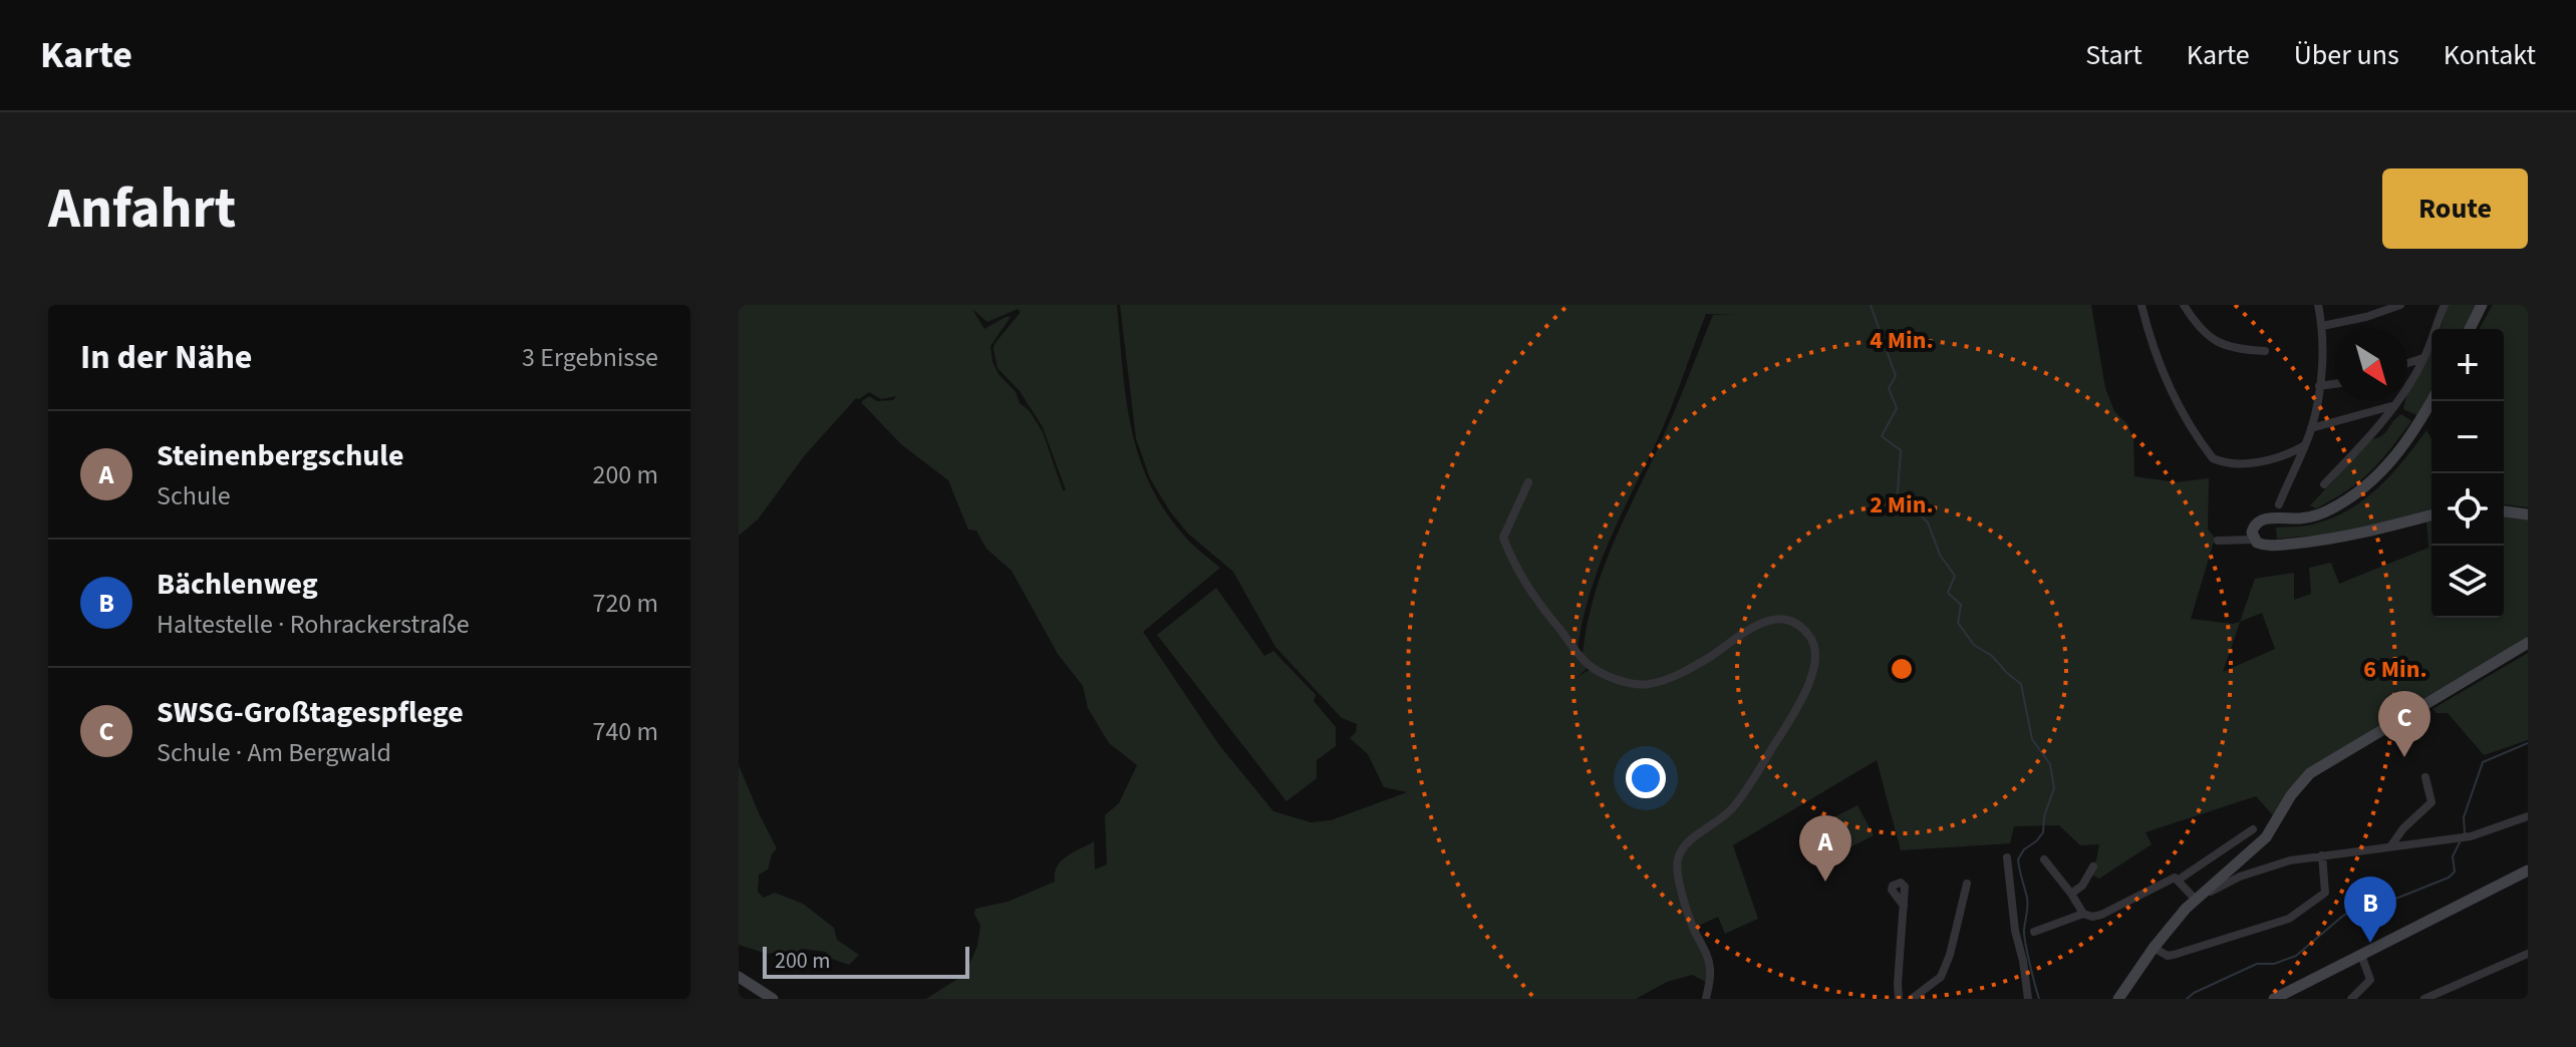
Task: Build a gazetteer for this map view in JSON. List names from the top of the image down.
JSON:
{
  "scale_bar": "200 m",
  "north": "bottom right",
  "page": {
    "header": "Karte",
    "nav": [
      "Start",
      "Karte",
      "Über uns",
      "Kontakt"
    ],
    "buttons": "Route",
    "title": "Anfahrt",
    "heading": ["In der Nähe", "3 Ergebnisse"],
    "map_buttons": ["+", "−"],
    "list": [
      {
        "mark": "A",
        "name": "Steinenbergschule",
        "note": "Schule",
        "value": "200 m"
      },
      {
        "mark": "B",
        "name": "Bächlenweg",
        "note": "Haltestelle · Rohrackerstraße",
        "value": "720 m"
      },
      {
        "mark": "C",
        "name": "SWSG-Großtagespflege",
        "note": "Schule · Am Bergwald",
        "value": "740 m"
      }
    ],
    "pins": ["C", "A", "B"],
    "scale": "200 m"
  },
  "rings": ["4 Min.", "2 Min.", "6 Min."]
}
